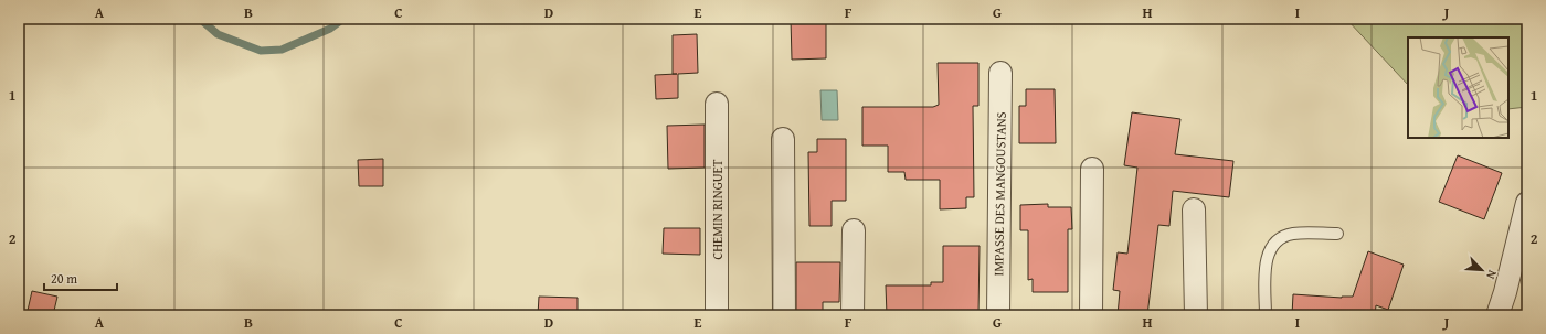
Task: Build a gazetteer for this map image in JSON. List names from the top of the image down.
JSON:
{
  "streets": {
    "street": ["IMPASSE DES MANGOUSTANS", "CHEMIN RINGUET"]
  },
  "scale_bar": "20 m",
  "north": "bottom right",
  "grid": {
    "columns": [
      "A",
      "B",
      "C",
      "D",
      "E",
      "F",
      "G",
      "H",
      "I",
      "J"
    ],
    "rows": ["1", "2"]
  }
}
